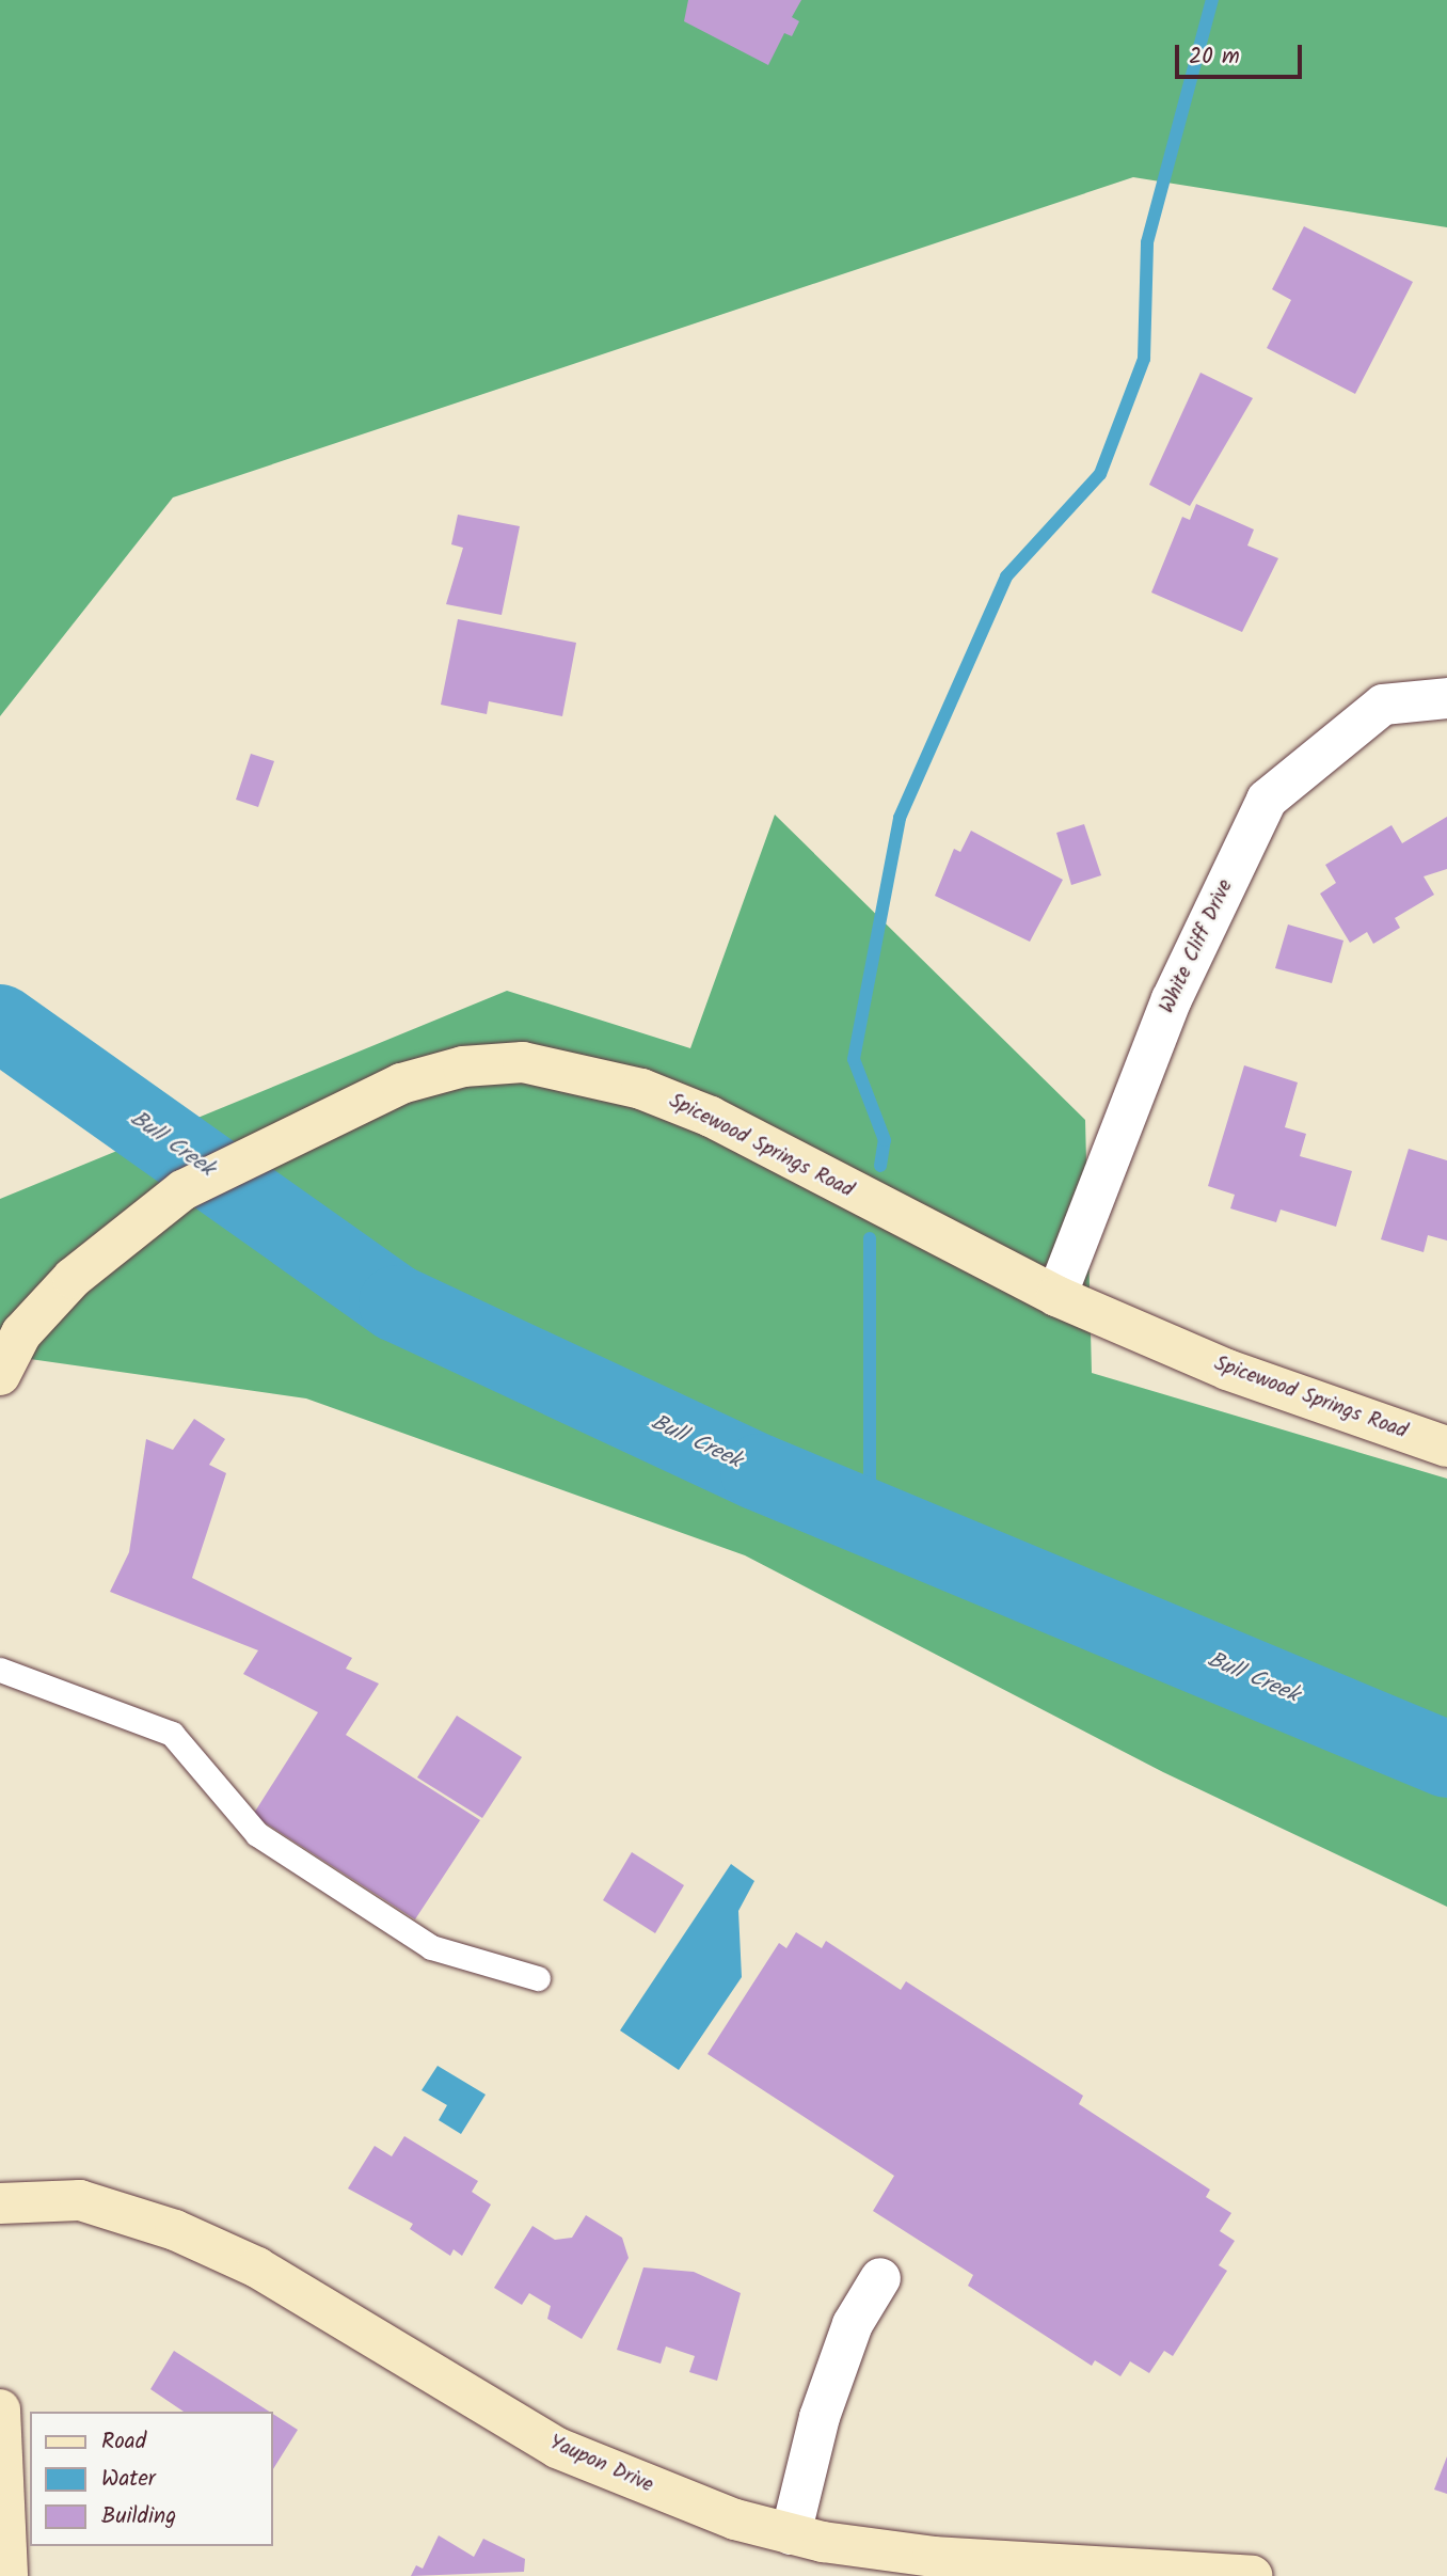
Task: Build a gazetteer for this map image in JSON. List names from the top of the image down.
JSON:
{
  "streets": {
    "main road": ["Spicewood Springs Road", "Yaupon Drive"],
    "street": ["White Cliff Drive"]
  },
  "crossings": [
    ["White Cliff Drive", "Spicewood Springs Road"]
  ],
  "water": ["Bull Creek"],
  "legend": ["Road", "Water", "Building"],
  "scale_bar": "20 m"
}
